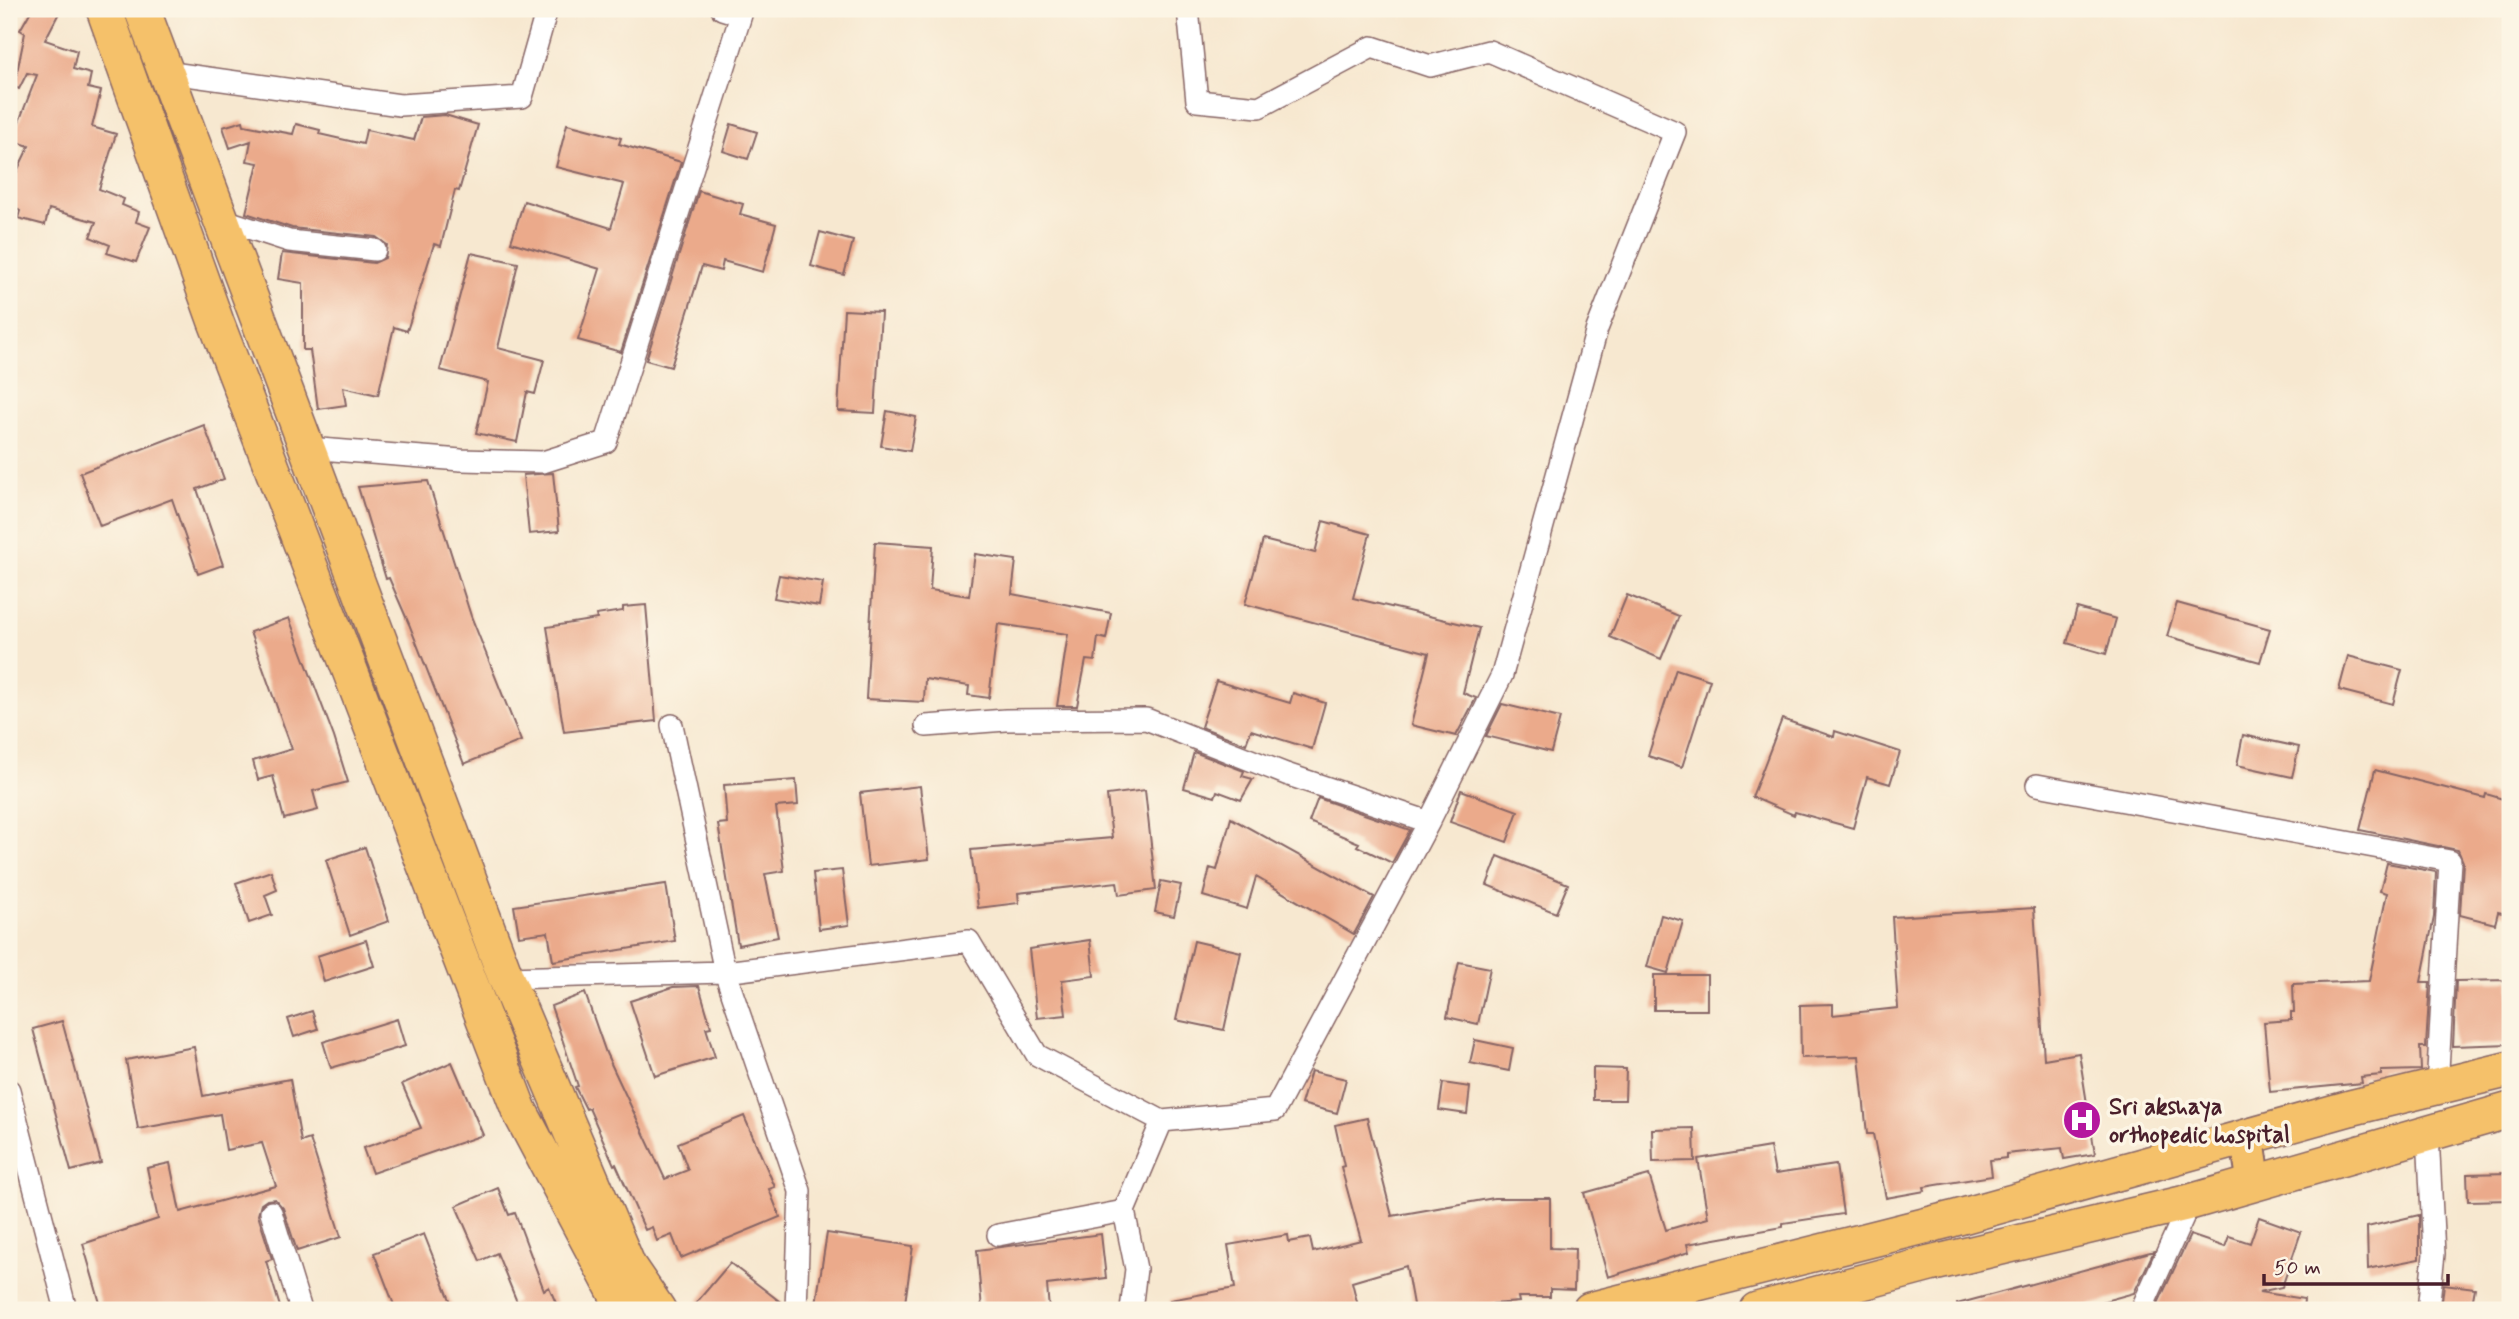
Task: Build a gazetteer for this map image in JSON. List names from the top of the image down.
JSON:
{
  "places": {
    "hospital": ["Sri akshaya orthopedic hospital"]
  },
  "scale_bar": "50 m"
}
